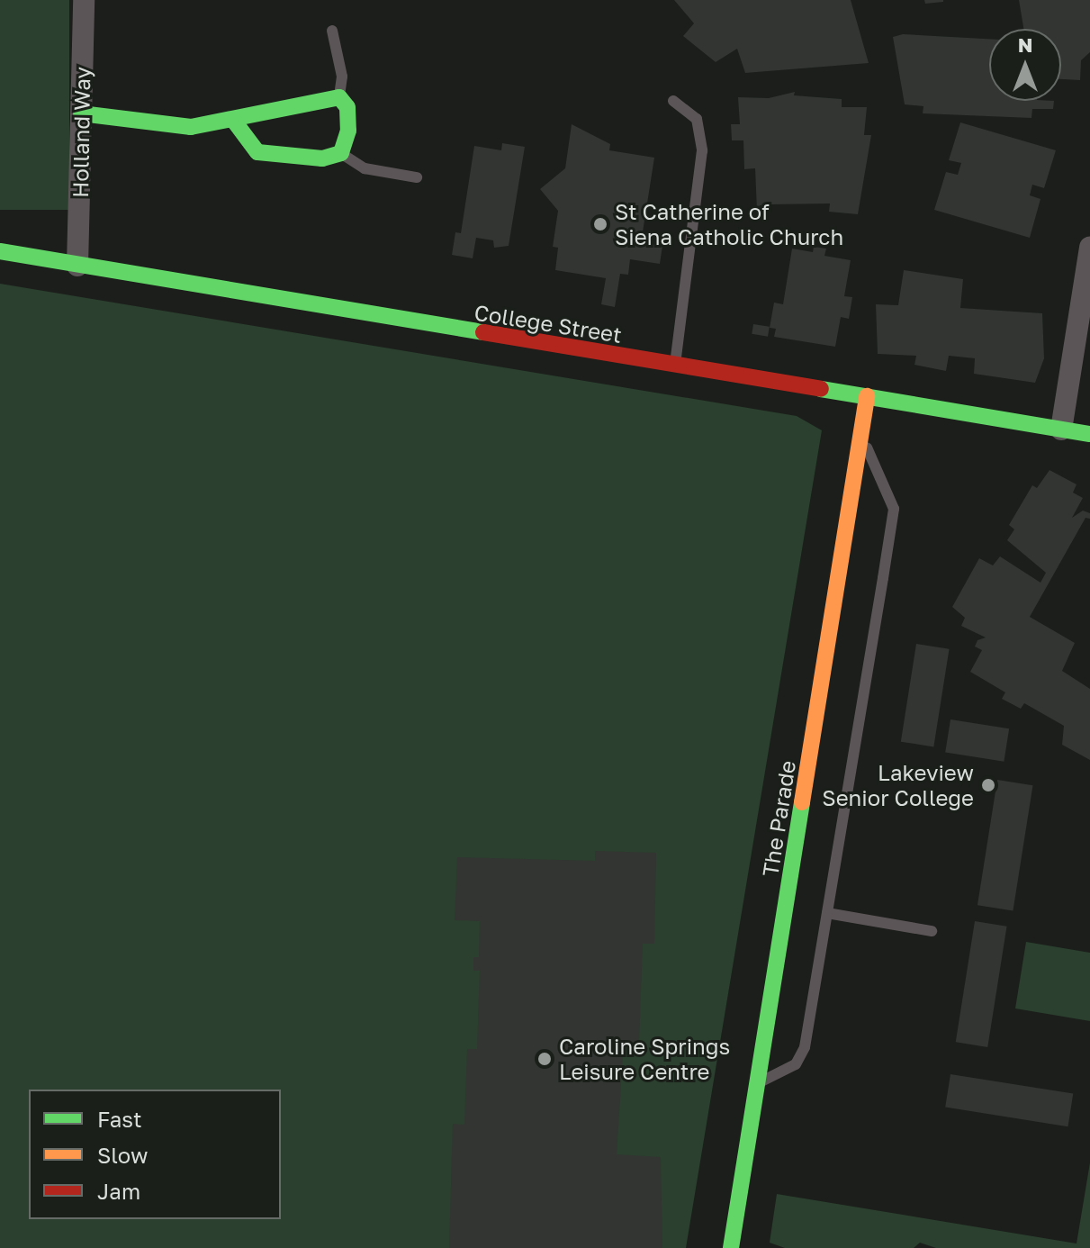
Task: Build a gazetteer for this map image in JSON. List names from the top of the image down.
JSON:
{
  "streets": {
    "street": ["Holland Way", "College Street", "The Parade"]
  },
  "crossings": [
    ["Holland Way", "College Street"],
    ["College Street", "The Parade"]
  ],
  "places": ["St Catherine of Siena Catholic Church", "Lakeview Senior College", "Caroline Springs Leisure Centre"],
  "legend": ["Fast", "Slow", "Jam"],
  "north": "top"
}
